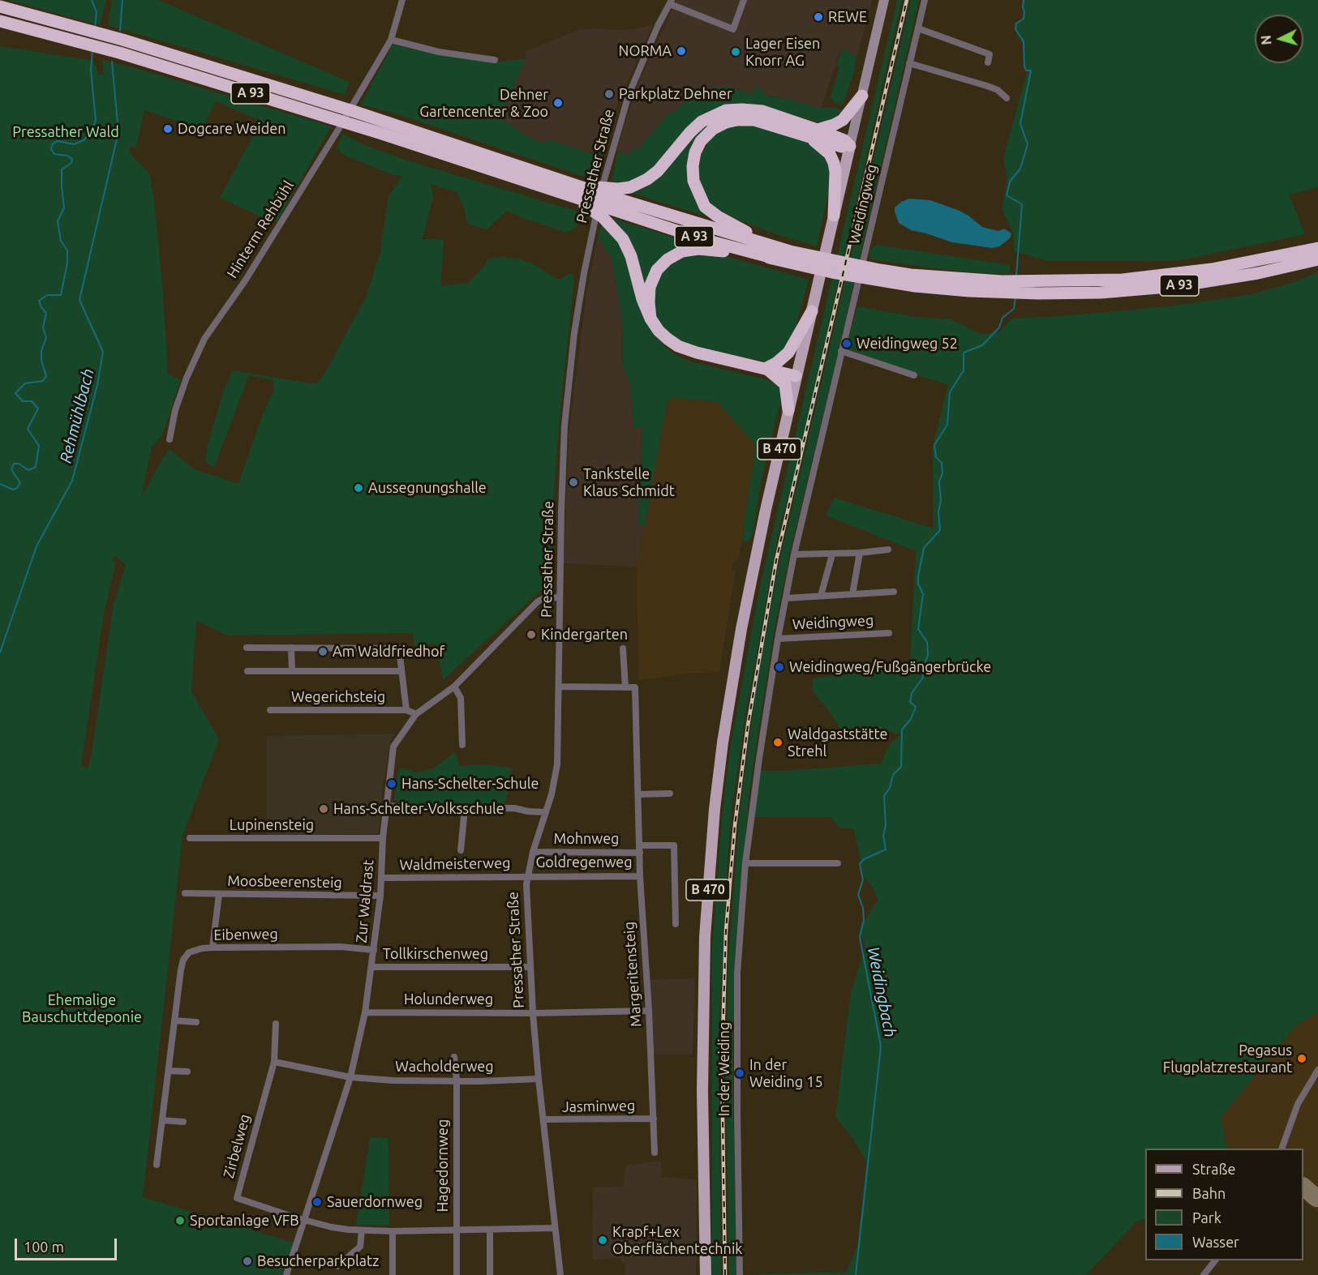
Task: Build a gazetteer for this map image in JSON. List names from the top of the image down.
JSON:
{
  "streets": {
    "highway": ["A 93"],
    "main road": ["B 470"],
    "street": [
      "Pressather Straße",
      "Weidingweg",
      "Hinterm Rehbühl",
      "Wegerichsteig",
      "Lupinensteig",
      "Mohnweg",
      "Goldregenweg",
      "Waldmeisterweg",
      "Moosbeerensteig",
      "Zur Waldrast",
      "Eibenweg",
      "Tollkirschenweg",
      "Margeritensteig",
      "Holunderweg",
      "Wacholderweg",
      "In der Weiding",
      "Jasminweg",
      "Zirbelweg",
      "Hagedornweg"
    ]
  },
  "crossings": [
    ["Pressather Straße", "Mohnweg"],
    ["Pressather Straße", "Goldregenweg"],
    ["Pressather Straße", "Waldmeisterweg"],
    ["Pressather Straße", "Zur Waldrast"],
    ["Pressather Straße", "Tollkirschenweg"],
    ["Pressather Straße", "Holunderweg"],
    ["Pressather Straße", "Wacholderweg"],
    ["Pressather Straße", "Jasminweg"],
    ["Weidingweg", "In der Weiding"],
    ["Lupinensteig", "Zur Waldrast"],
    ["Mohnweg", "Margeritensteig"],
    ["Goldregenweg", "Waldmeisterweg"],
    ["Goldregenweg", "Margeritensteig"],
    ["Waldmeisterweg", "Zur Waldrast"],
    ["Moosbeerensteig", "Zur Waldrast"],
    ["Moosbeerensteig", "Eibenweg"],
    ["Zur Waldrast", "Eibenweg"],
    ["Zur Waldrast", "Tollkirschenweg"],
    ["Zur Waldrast", "Holunderweg"],
    ["Zur Waldrast", "Wacholderweg"],
    ["Zur Waldrast", "Zirbelweg"],
    ["Margeritensteig", "Holunderweg"],
    ["Margeritensteig", "Jasminweg"],
    ["Wacholderweg", "Hagedornweg"]
  ],
  "water": ["Rehmühlbach", "Weidingbach"],
  "parks": ["Pressather Wald", "Ehemalige Bauschuttdeponie"],
  "places": [
    "REWE",
    "NORMA",
    "Lager Eisen Knorr AG",
    "Parkplatz Dehner",
    "Dehner Gartencenter & Zoo",
    "Dogcare Weiden",
    "Weidingweg 52",
    "Tankstelle Klaus Schmidt",
    "Aussegnungshalle",
    "Kindergarten",
    "Am Waldfriedhof",
    "Weidingweg/Fußgängerbrücke",
    "Waldgaststätte Strehl",
    "Hans-Schelter-Schule",
    "Hans-Schelter-Volksschule",
    "Pegasus Flugplatzrestaurant",
    "In der Weiding 15",
    "Sauerdornweg",
    "Sportanlage VFB",
    "Krapf+Lex Oberflächentechnik",
    "Besucherparkplatz"
  ],
  "legend": [
    "Straße",
    "Bahn",
    "Park",
    "Wasser"
  ],
  "scale_bar": "100 m",
  "north": "left"
}
